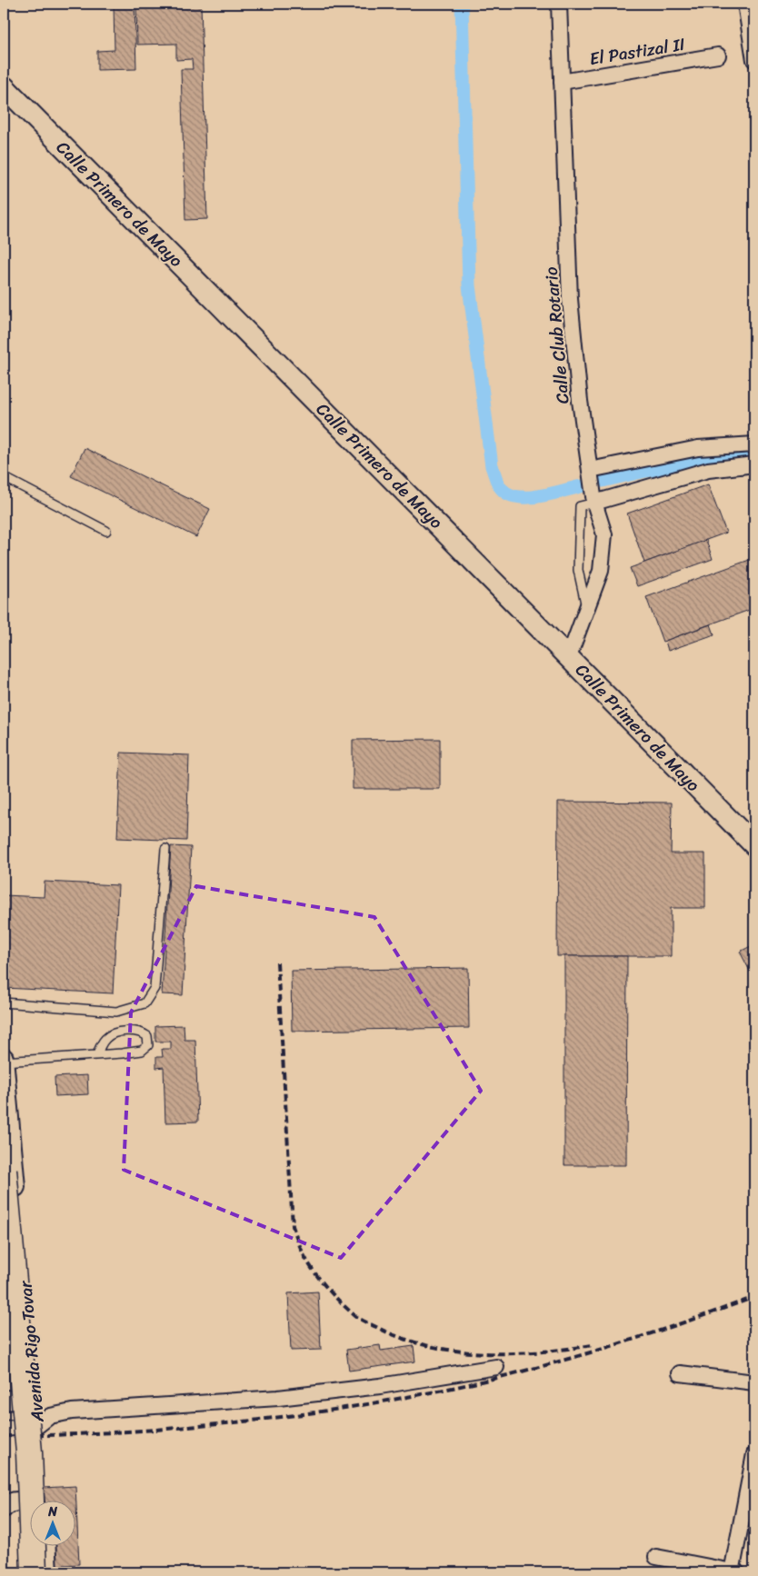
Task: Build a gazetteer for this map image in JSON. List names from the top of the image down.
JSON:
{
  "streets": {
    "highway": ["Avenida Rigo Tovar"],
    "main road": ["Calle Primero de Mayo"],
    "street": ["El Pastizal II", "Calle Club Rotario"]
  },
  "crossings": [
    ["El Pastizal II", "Calle Club Rotario"],
    ["Calle Primero de Mayo", "Calle Club Rotario"]
  ],
  "north": "top"
}
